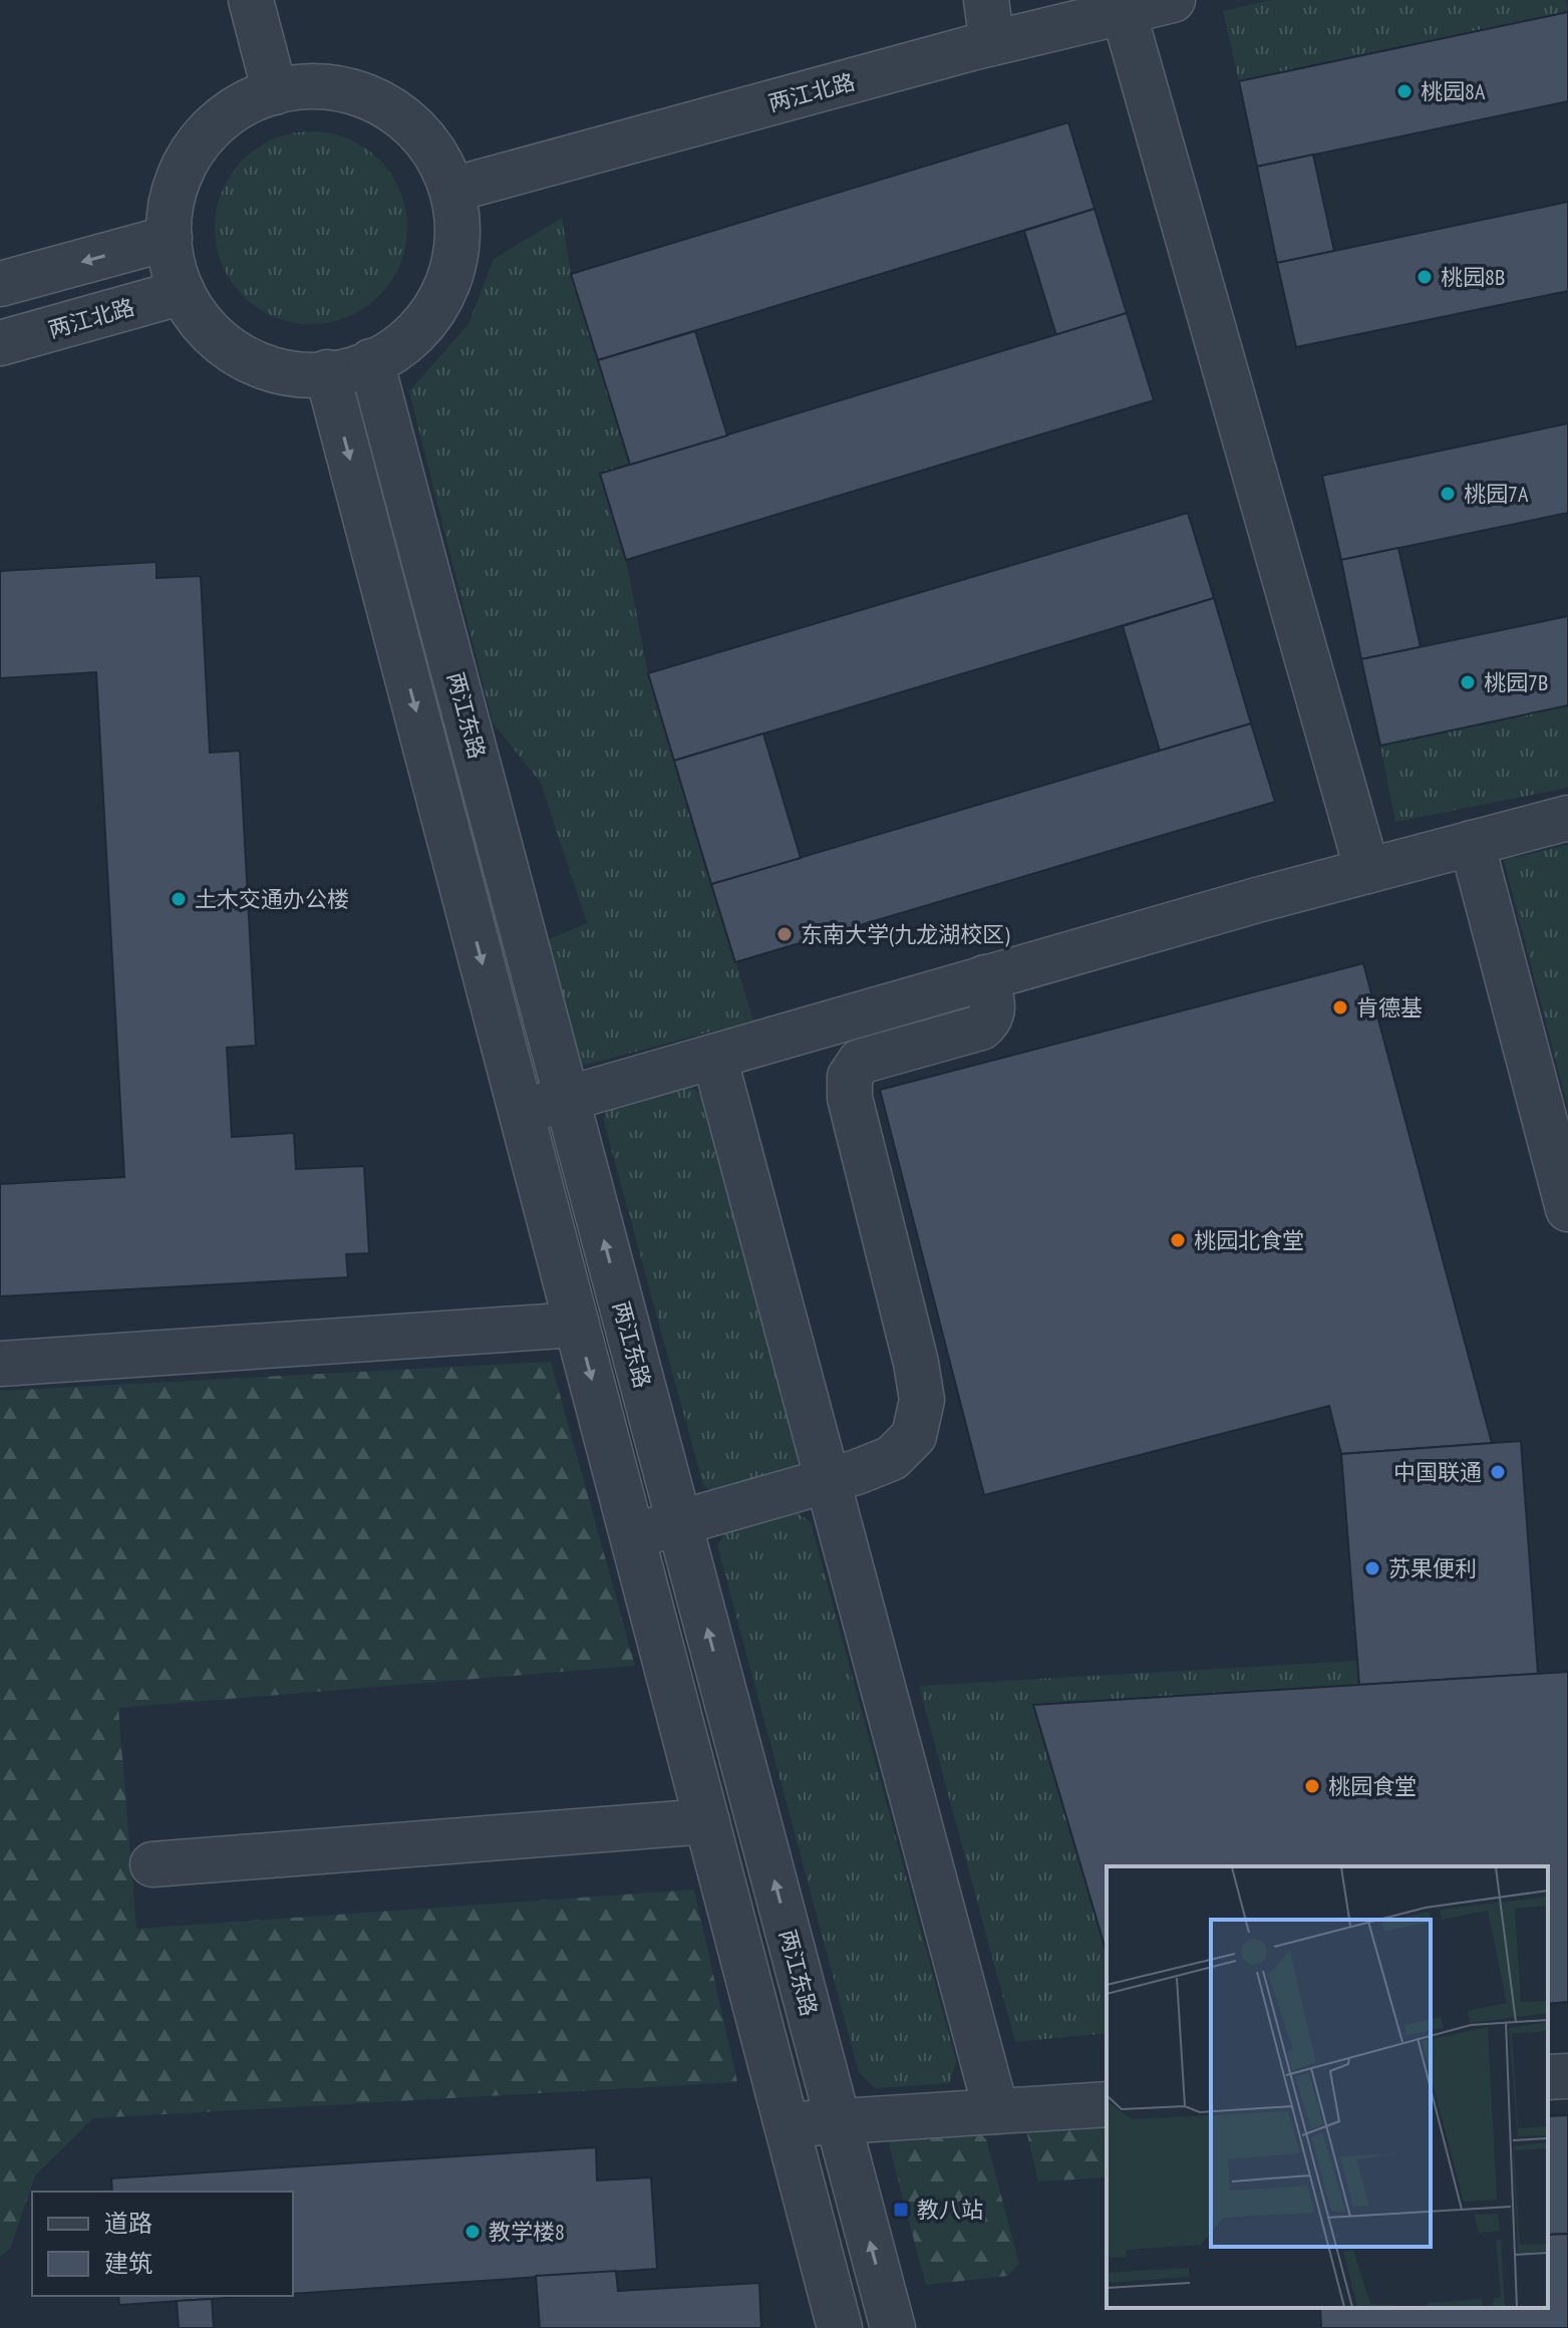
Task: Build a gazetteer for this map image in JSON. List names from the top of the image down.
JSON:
{
  "streets": {
    "street": ["两江北路", "两江东路"]
  },
  "places": {
    "other": [
      "桃园8A",
      "桃园8B",
      "桃园7A",
      "桃园7B",
      "土木交通办公楼",
      "东南大学(九龙湖校区)",
      "肯德基",
      "桃园北食堂",
      "中国联通",
      "苏果便利",
      "桃园食堂",
      "教学楼8"
    ],
    "transit": ["教八站"]
  },
  "legend": ["道路", "建筑"]
}
